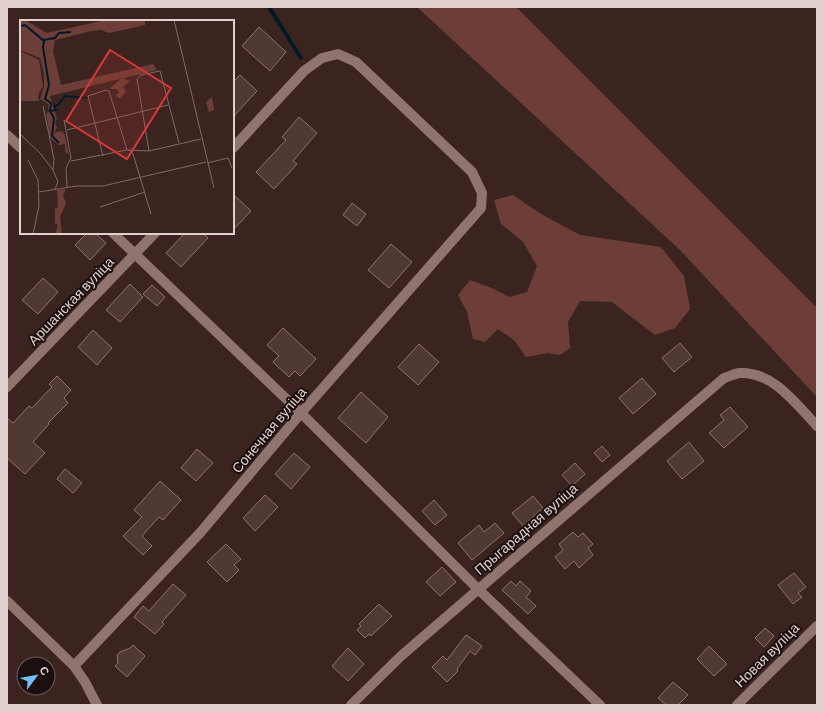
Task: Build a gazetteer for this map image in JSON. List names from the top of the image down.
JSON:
{
  "streets": {
    "street": [
      "Аршанская вуліца",
      "Сонечная вуліца",
      "Прыгарадная вуліца",
      "Новая вуліца"
    ]
  },
  "north": "top right"
}
